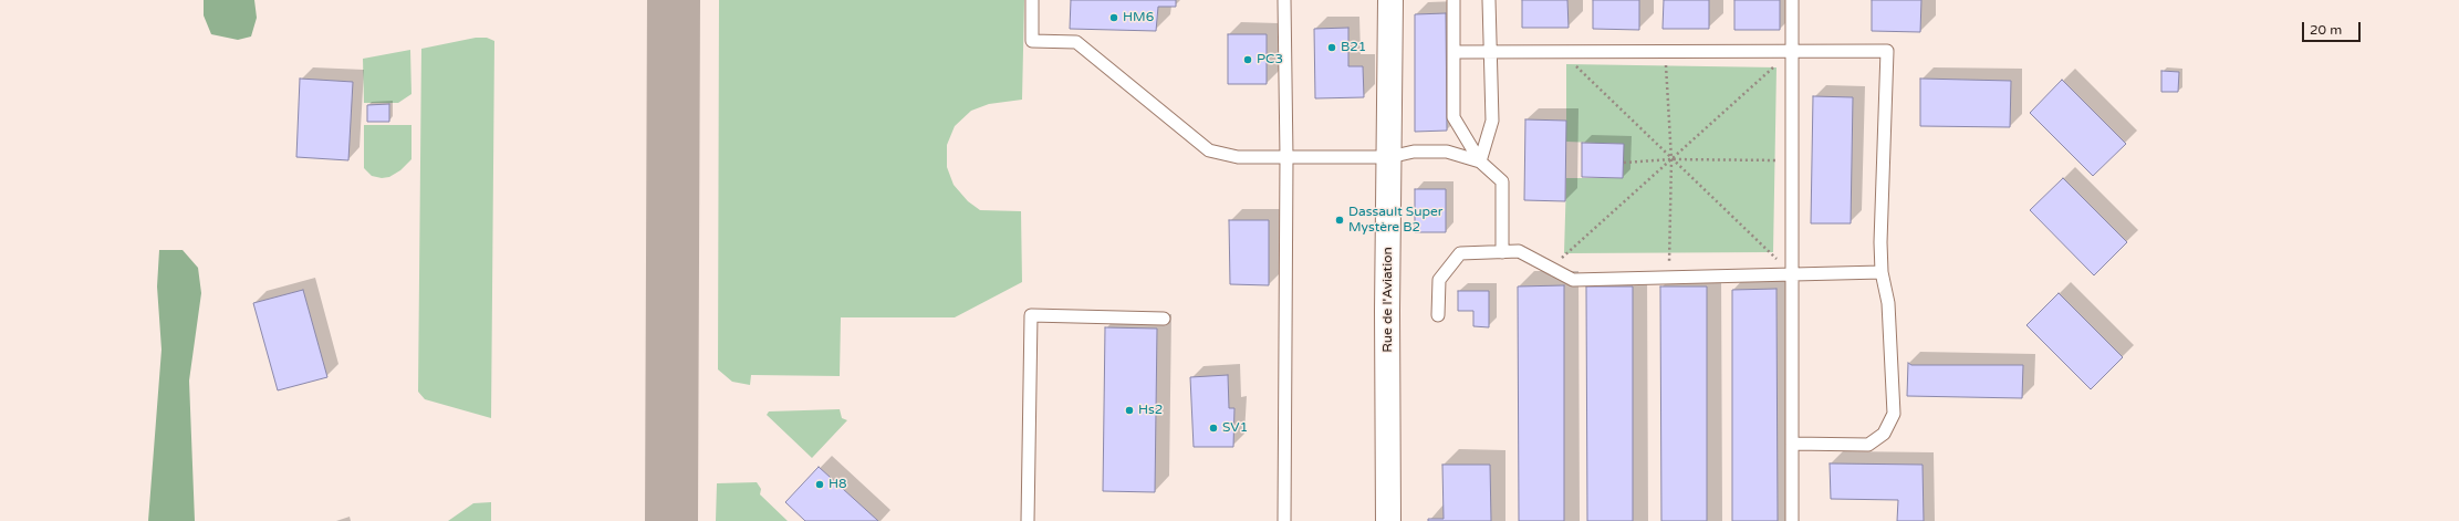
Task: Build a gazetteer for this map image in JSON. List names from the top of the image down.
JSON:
{
  "streets": {
    "street": ["Rue de l'Aviation"]
  },
  "places": [
    "HM6",
    "B21",
    "PC3",
    "Dassault Super Mystère B2",
    "Hs2",
    "SV1",
    "H8"
  ],
  "scale_bar": "20 m"
}
